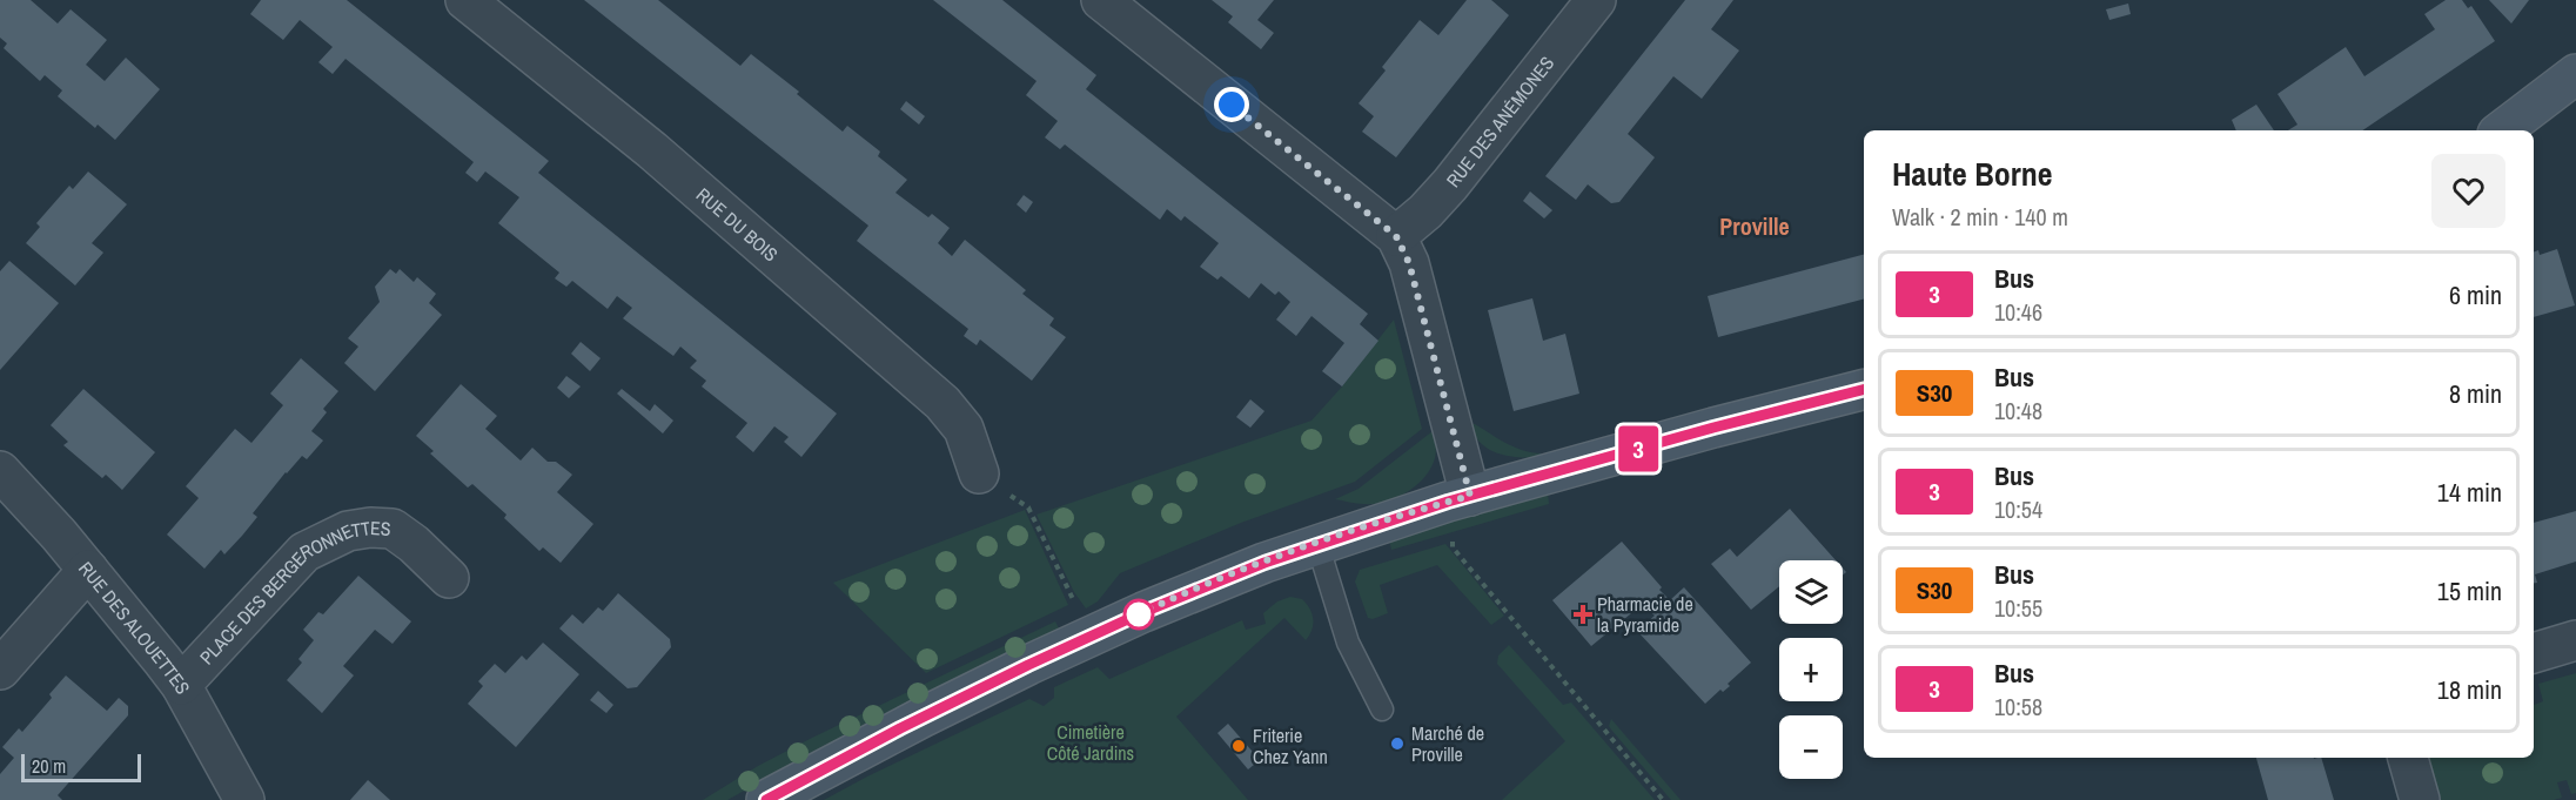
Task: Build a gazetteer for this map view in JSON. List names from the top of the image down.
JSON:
{
  "streets": {
    "street": [
      "RUE DES ANÉMONES",
      "RUE DU BOIS",
      "PLACE DES BERGERONNETTES",
      "RUE DES ALOUETTES"
    ]
  },
  "crossings": [
    ["PLACE DES BERGERONNETTES", "RUE DES ALOUETTES"]
  ],
  "districts": ["Proville"],
  "parks": ["Cimetière Côté Jardins"],
  "places": {
    "health": ["Pharmacie de la Pyramide"],
    "other": ["Marché de Proville", "Friterie Chez Yann"]
  },
  "lines": ["bus line 3"],
  "scale_bar": "20 m",
  "page": {
    "on_map": "3",
    "heading": ["Haute Borne", "Walk · 2 min · 140 m"],
    "list": [
      {
        "mark": "3",
        "name": "Bus",
        "note": "10:46",
        "value": "6 min"
      },
      {
        "mark": "S30",
        "name": "Bus",
        "note": "10:48",
        "value": "8 min"
      },
      {
        "mark": "3",
        "name": "Bus",
        "note": "10:54",
        "value": "14 min"
      },
      {
        "mark": "S30",
        "name": "Bus",
        "note": "10:55",
        "value": "15 min"
      },
      {
        "mark": "3",
        "name": "Bus",
        "note": "10:58",
        "value": "18 min"
      }
    ],
    "map_buttons": ["+", "−"],
    "scale": "20 m"
  }
}
